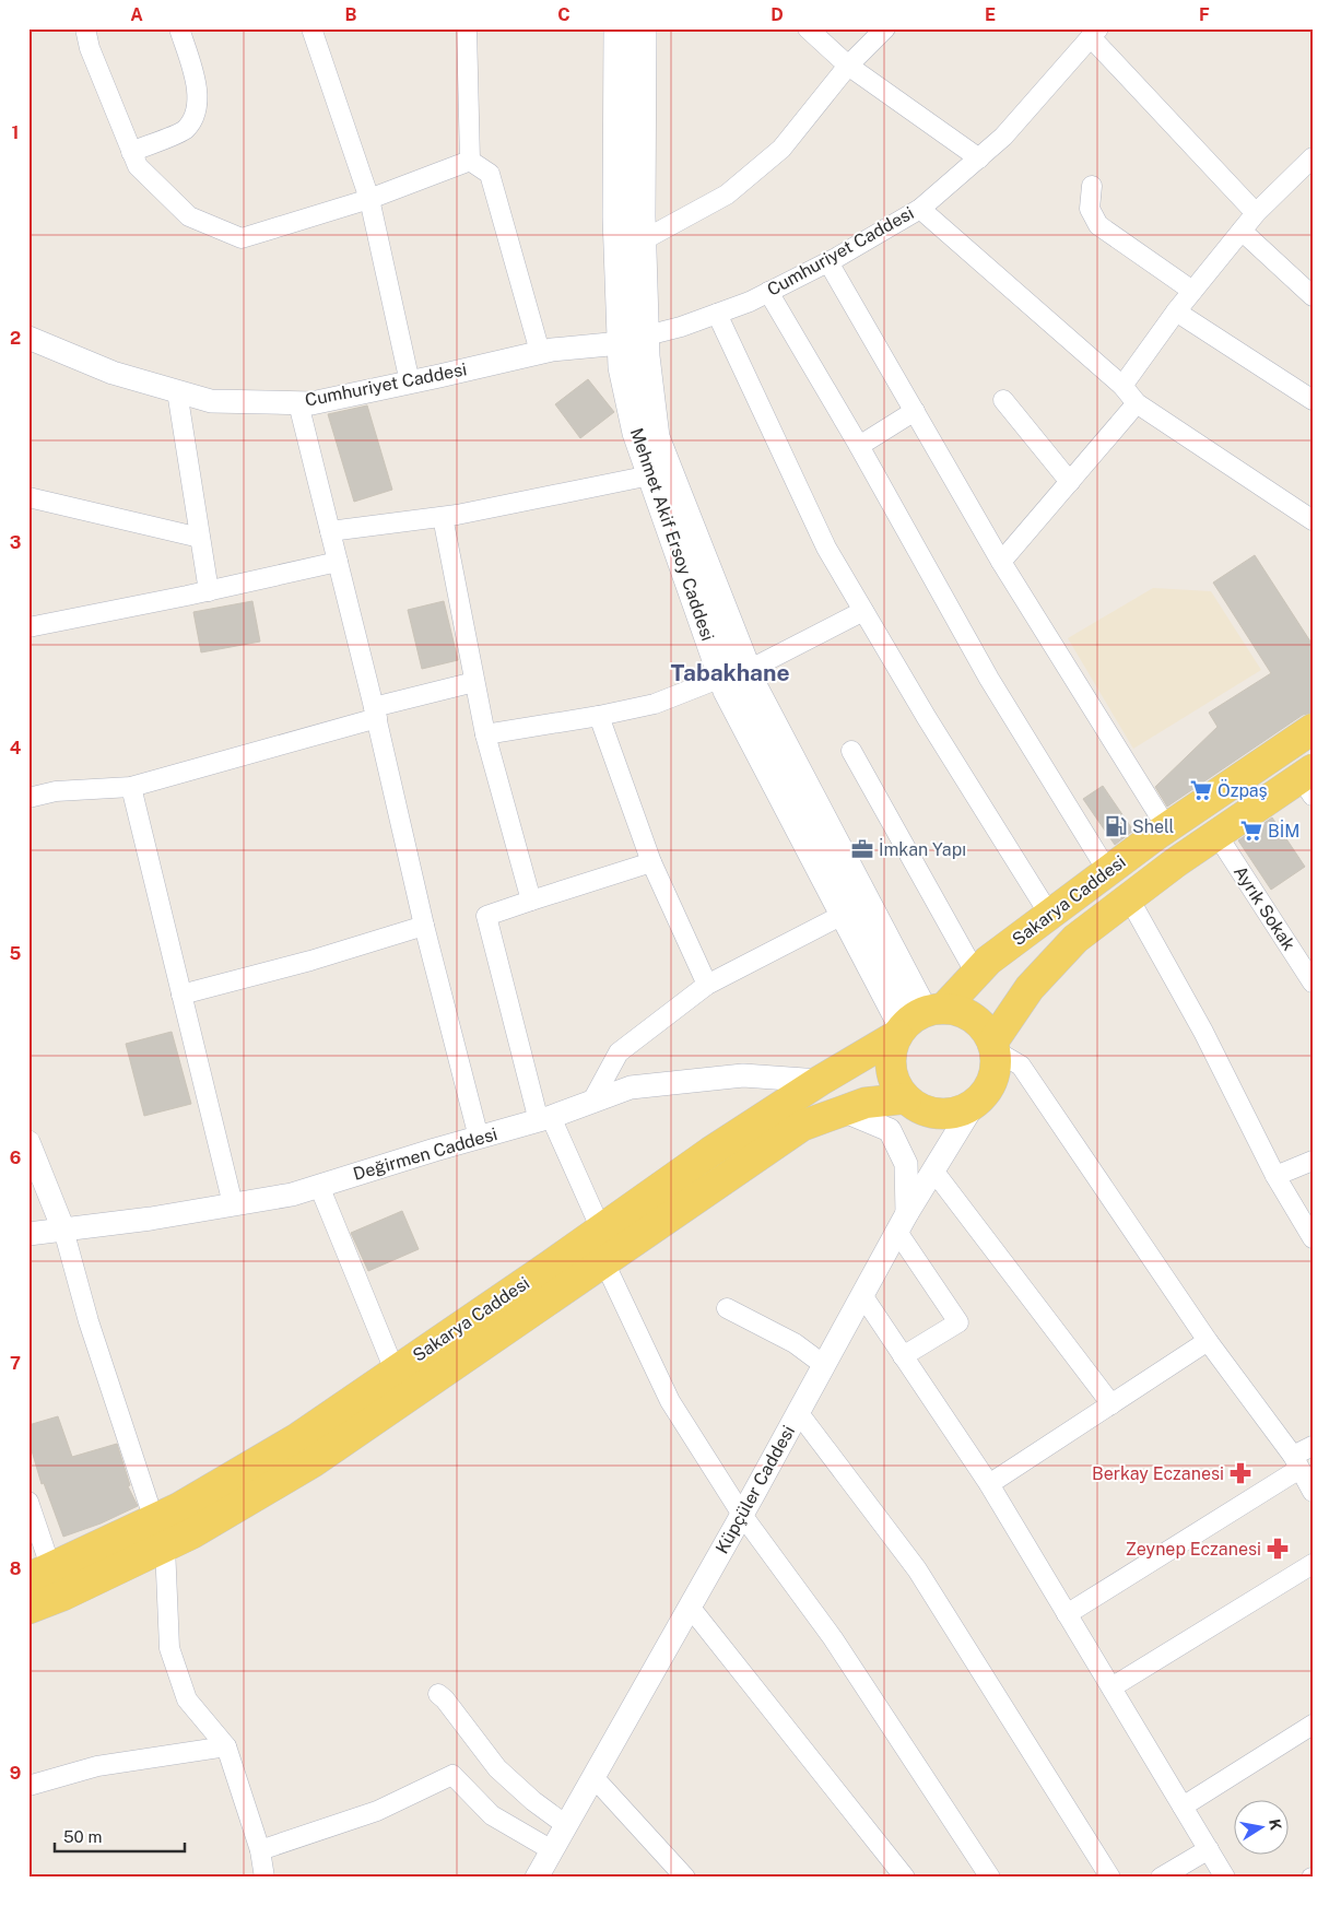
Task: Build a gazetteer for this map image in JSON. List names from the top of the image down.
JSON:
{
  "streets": {
    "main road": ["Mehmet Akif Ersoy Caddesi", "Sakarya Caddesi"],
    "street": [
      "Cumhuriyet Caddesi",
      "Ayrık Sokak",
      "Değirmen Caddesi",
      "Küpçüler Caddesi"
    ]
  },
  "crossings": [
    ["Cumhuriyet Caddesi", "Mehmet Akif Ersoy Caddesi"],
    ["Mehmet Akif Ersoy Caddesi", "Sakarya Caddesi"],
    ["Mehmet Akif Ersoy Caddesi", "Küpçüler Caddesi"],
    ["Sakarya Caddesi", "Ayrık Sokak"],
    ["Sakarya Caddesi", "Değirmen Caddesi"],
    ["Sakarya Caddesi", "Küpçüler Caddesi"]
  ],
  "districts": ["Tabakhane"],
  "places": {
    "supermarket": ["Özpaş", "BİM"],
    "fuel station": ["Shell"],
    "office": ["İmkan Yapı"],
    "pharmacy": ["Berkay Eczanesi", "Zeynep Eczanesi"]
  },
  "scale_bar": "50 m",
  "north": "right",
  "grid": {
    "columns": [
      "A",
      "B",
      "C",
      "D",
      "E",
      "F"
    ],
    "rows": [
      "1",
      "2",
      "3",
      "4",
      "5",
      "6",
      "7",
      "8",
      "9"
    ]
  }
}
